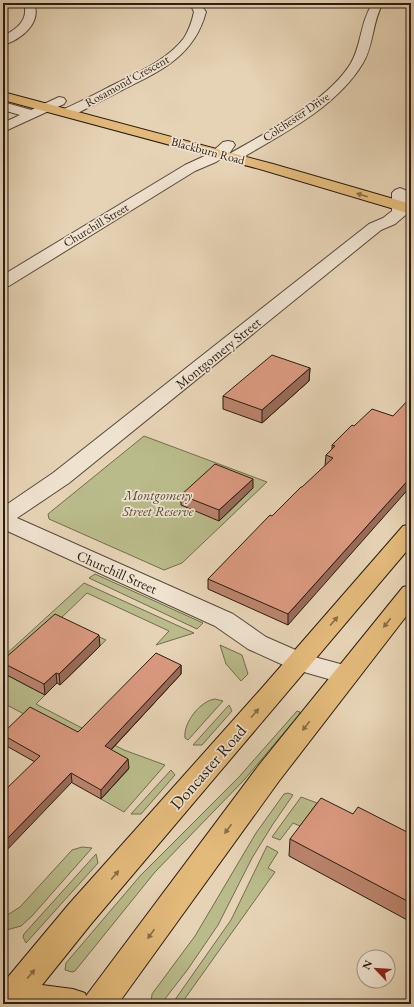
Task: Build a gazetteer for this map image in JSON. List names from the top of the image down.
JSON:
{
  "streets": {
    "main road": ["Blackburn Road", "Doncaster Road"],
    "street": [
      "Rosamond Crescent",
      "Colchester Drive",
      "Churchill Street",
      "Montgomery Street"
    ]
  },
  "crossings": [
    ["Rosamond Crescent", "Blackburn Road"],
    ["Colchester Drive", "Blackburn Road"],
    ["Blackburn Road", "Churchill Street"],
    ["Blackburn Road", "Montgomery Street"],
    ["Churchill Street", "Montgomery Street"],
    ["Churchill Street", "Doncaster Road"]
  ],
  "parks": ["Montgomery Street Reserve"],
  "north": "top left"
}
